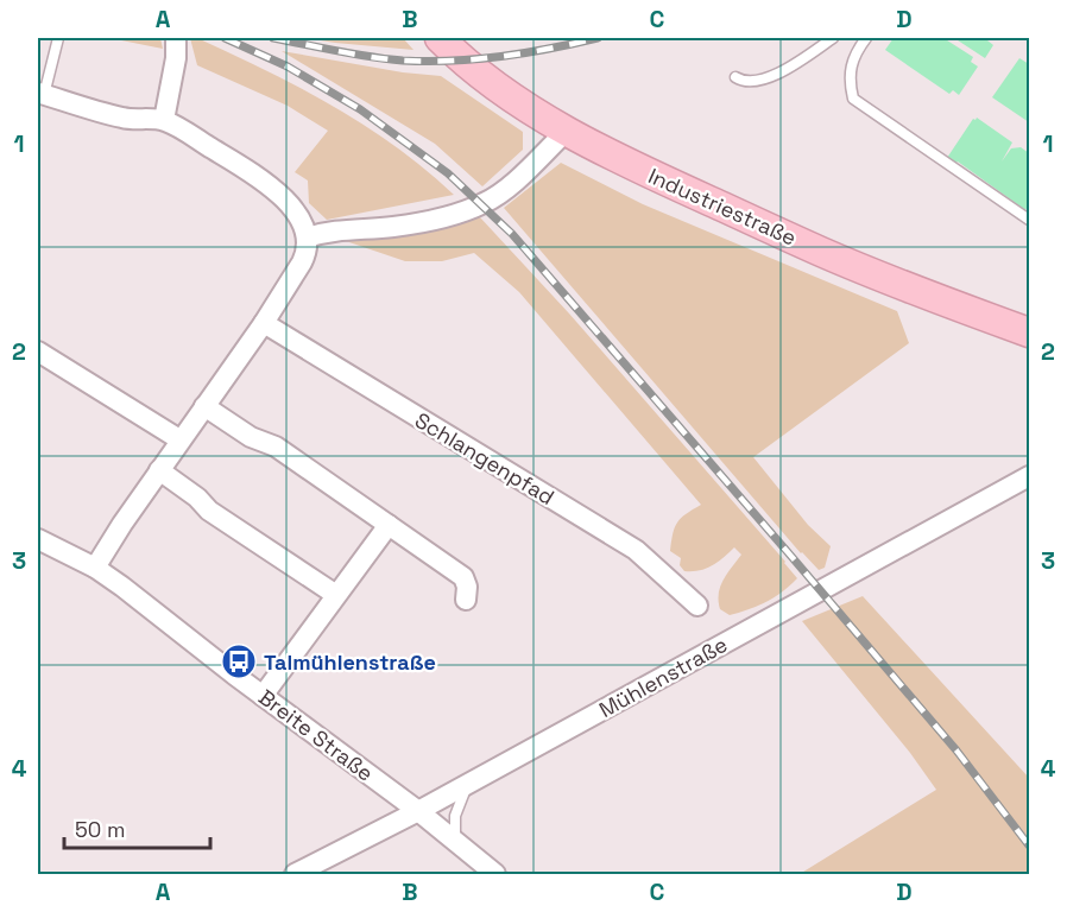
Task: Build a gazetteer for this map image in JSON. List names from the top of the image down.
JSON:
{
  "streets": {
    "main road": ["Industriestraße"],
    "street": ["Schlangenpfad", "Mühlenstraße", "Breite Straße"]
  },
  "crossings": [
    ["Mühlenstraße", "Breite Straße"]
  ],
  "places": {
    "bus stop": ["Talmühlenstraße"]
  },
  "scale_bar": "50 m",
  "grid": {
    "columns": [
      "A",
      "B",
      "C",
      "D"
    ],
    "rows": [
      "1",
      "2",
      "3",
      "4"
    ]
  }
}
